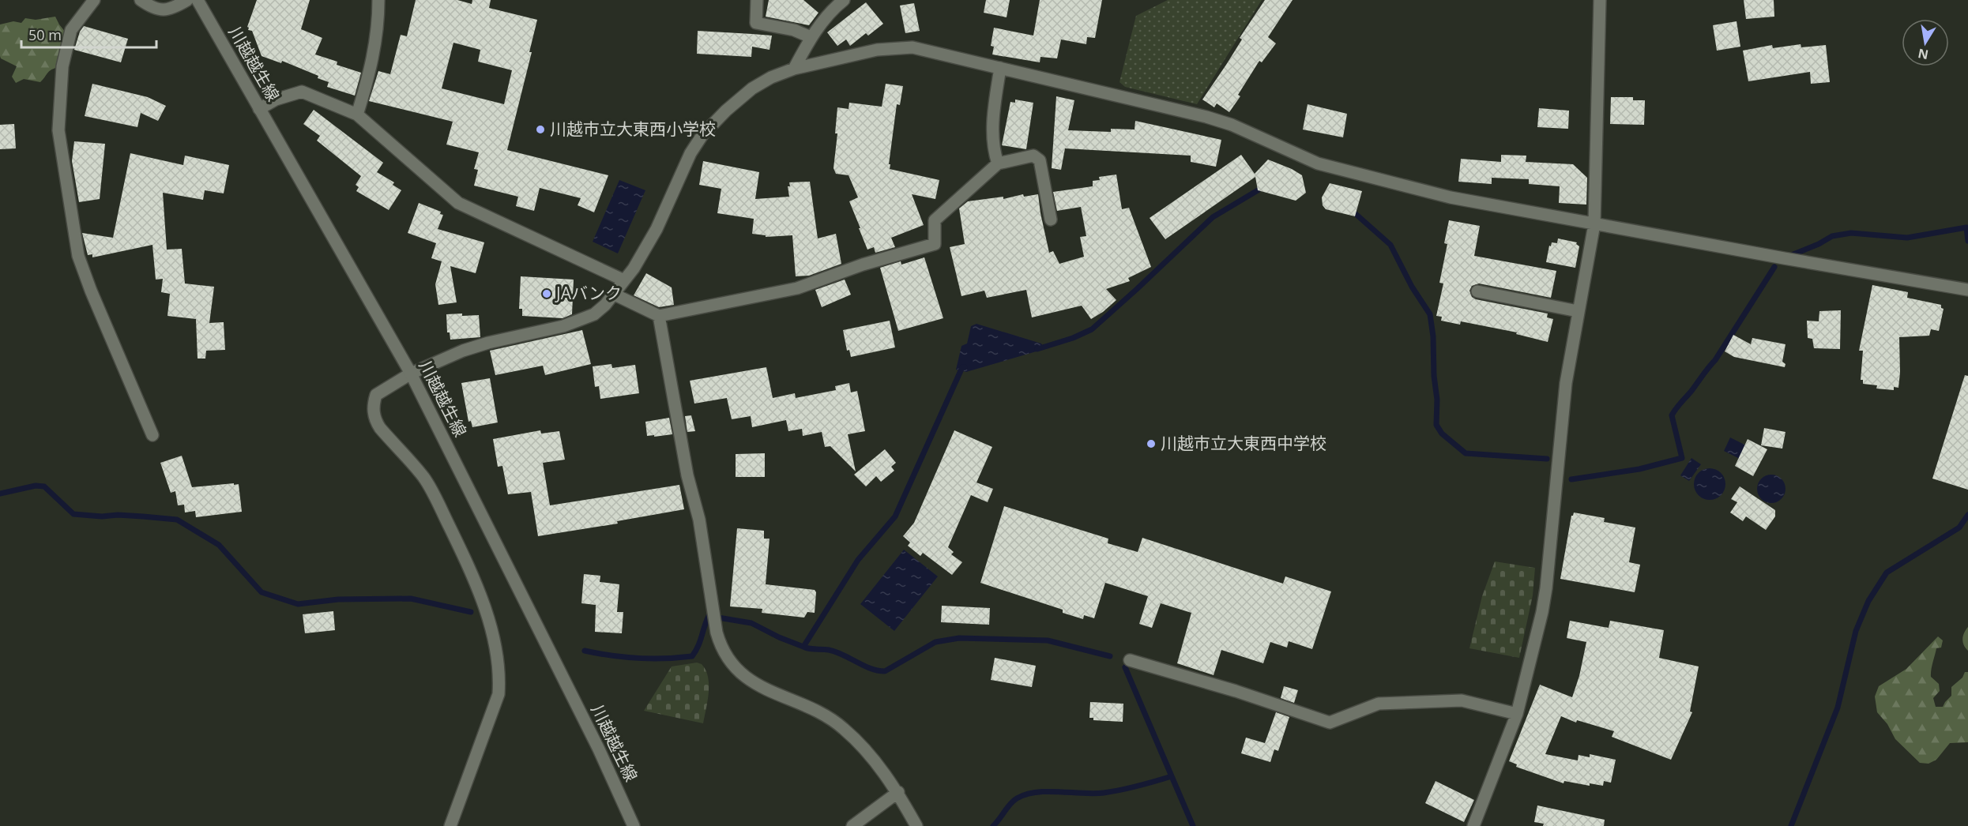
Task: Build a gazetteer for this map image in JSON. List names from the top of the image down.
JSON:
{
  "streets": {
    "street": ["川越越生線"]
  },
  "places": ["川越市立大東西小学校", "JAバンク", "川越市立大東西中学校"],
  "scale_bar": "50 m",
  "north": "bottom"
}
